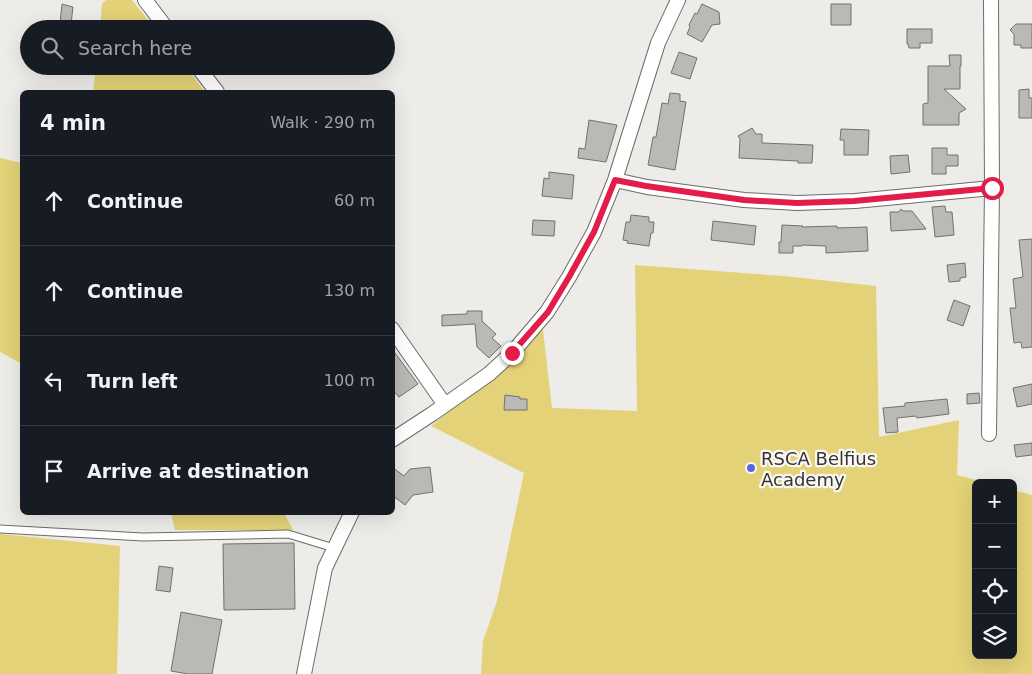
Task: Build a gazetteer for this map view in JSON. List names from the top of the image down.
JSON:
{
  "places": ["RSCA Belfius Academy"],
  "page": {
    "search": "Search here",
    "heading": ["4 min", "Walk · 290 m"],
    "list": [
      ["Continue", "60 m"],
      ["Continue", "130 m"],
      ["Turn left", "100 m"],
      "Arrive at destination"
    ],
    "map_buttons": ["+", "−"]
  }
}
